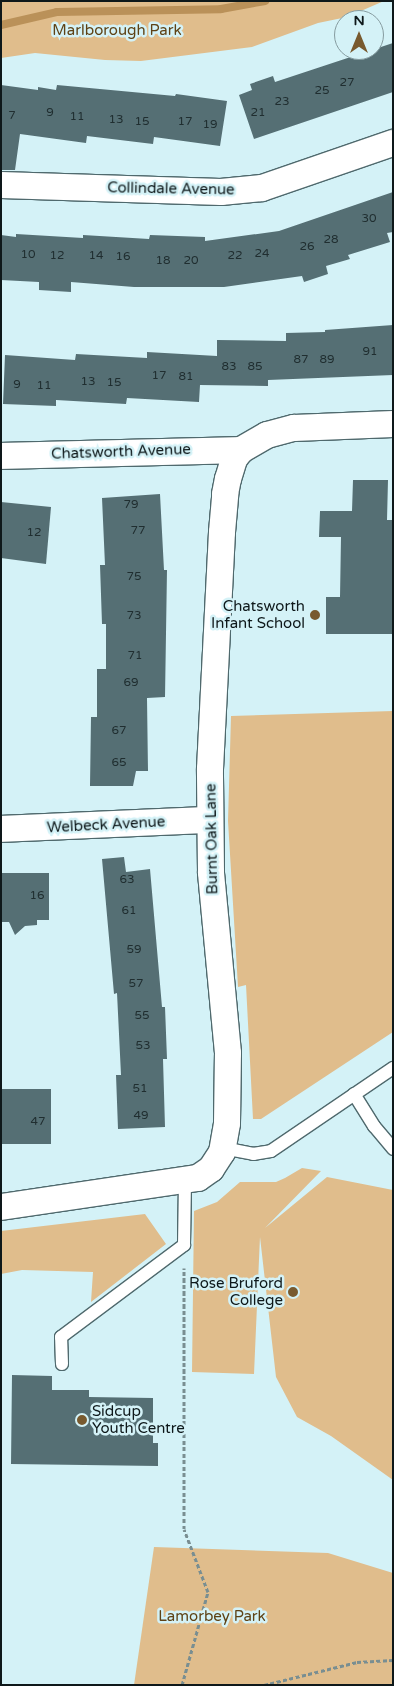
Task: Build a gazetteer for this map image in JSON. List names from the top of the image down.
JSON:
{
  "streets": {
    "street": [
      "Collindale Avenue",
      "Chatsworth Avenue",
      "Welbeck Avenue",
      "Burnt Oak Lane"
    ]
  },
  "crossings": [
    ["Chatsworth Avenue", "Burnt Oak Lane"],
    ["Welbeck Avenue", "Burnt Oak Lane"]
  ],
  "parks": ["Marlborough Park", "Lamorbey Park"],
  "places": ["Chatsworth Infant School", "Rose Bruford College", "Sidcup Youth Centre"],
  "house_numbers": [
    "27",
    "25",
    "23",
    "9",
    "21",
    "7",
    "11",
    "13",
    "15",
    "17",
    "19",
    "30",
    "28",
    "26",
    "24",
    "10",
    "12",
    "14",
    "22",
    "16",
    "18",
    "20",
    "91",
    "87",
    "89",
    "83",
    "85",
    "17",
    "81",
    "13",
    "15",
    "9",
    "11",
    "79",
    "77",
    "12",
    "75",
    "73",
    "71",
    "69",
    "67",
    "65",
    "63",
    "16",
    "61",
    "59",
    "57",
    "55",
    "53",
    "51",
    "49",
    "47"
  ],
  "north": "top"
}
